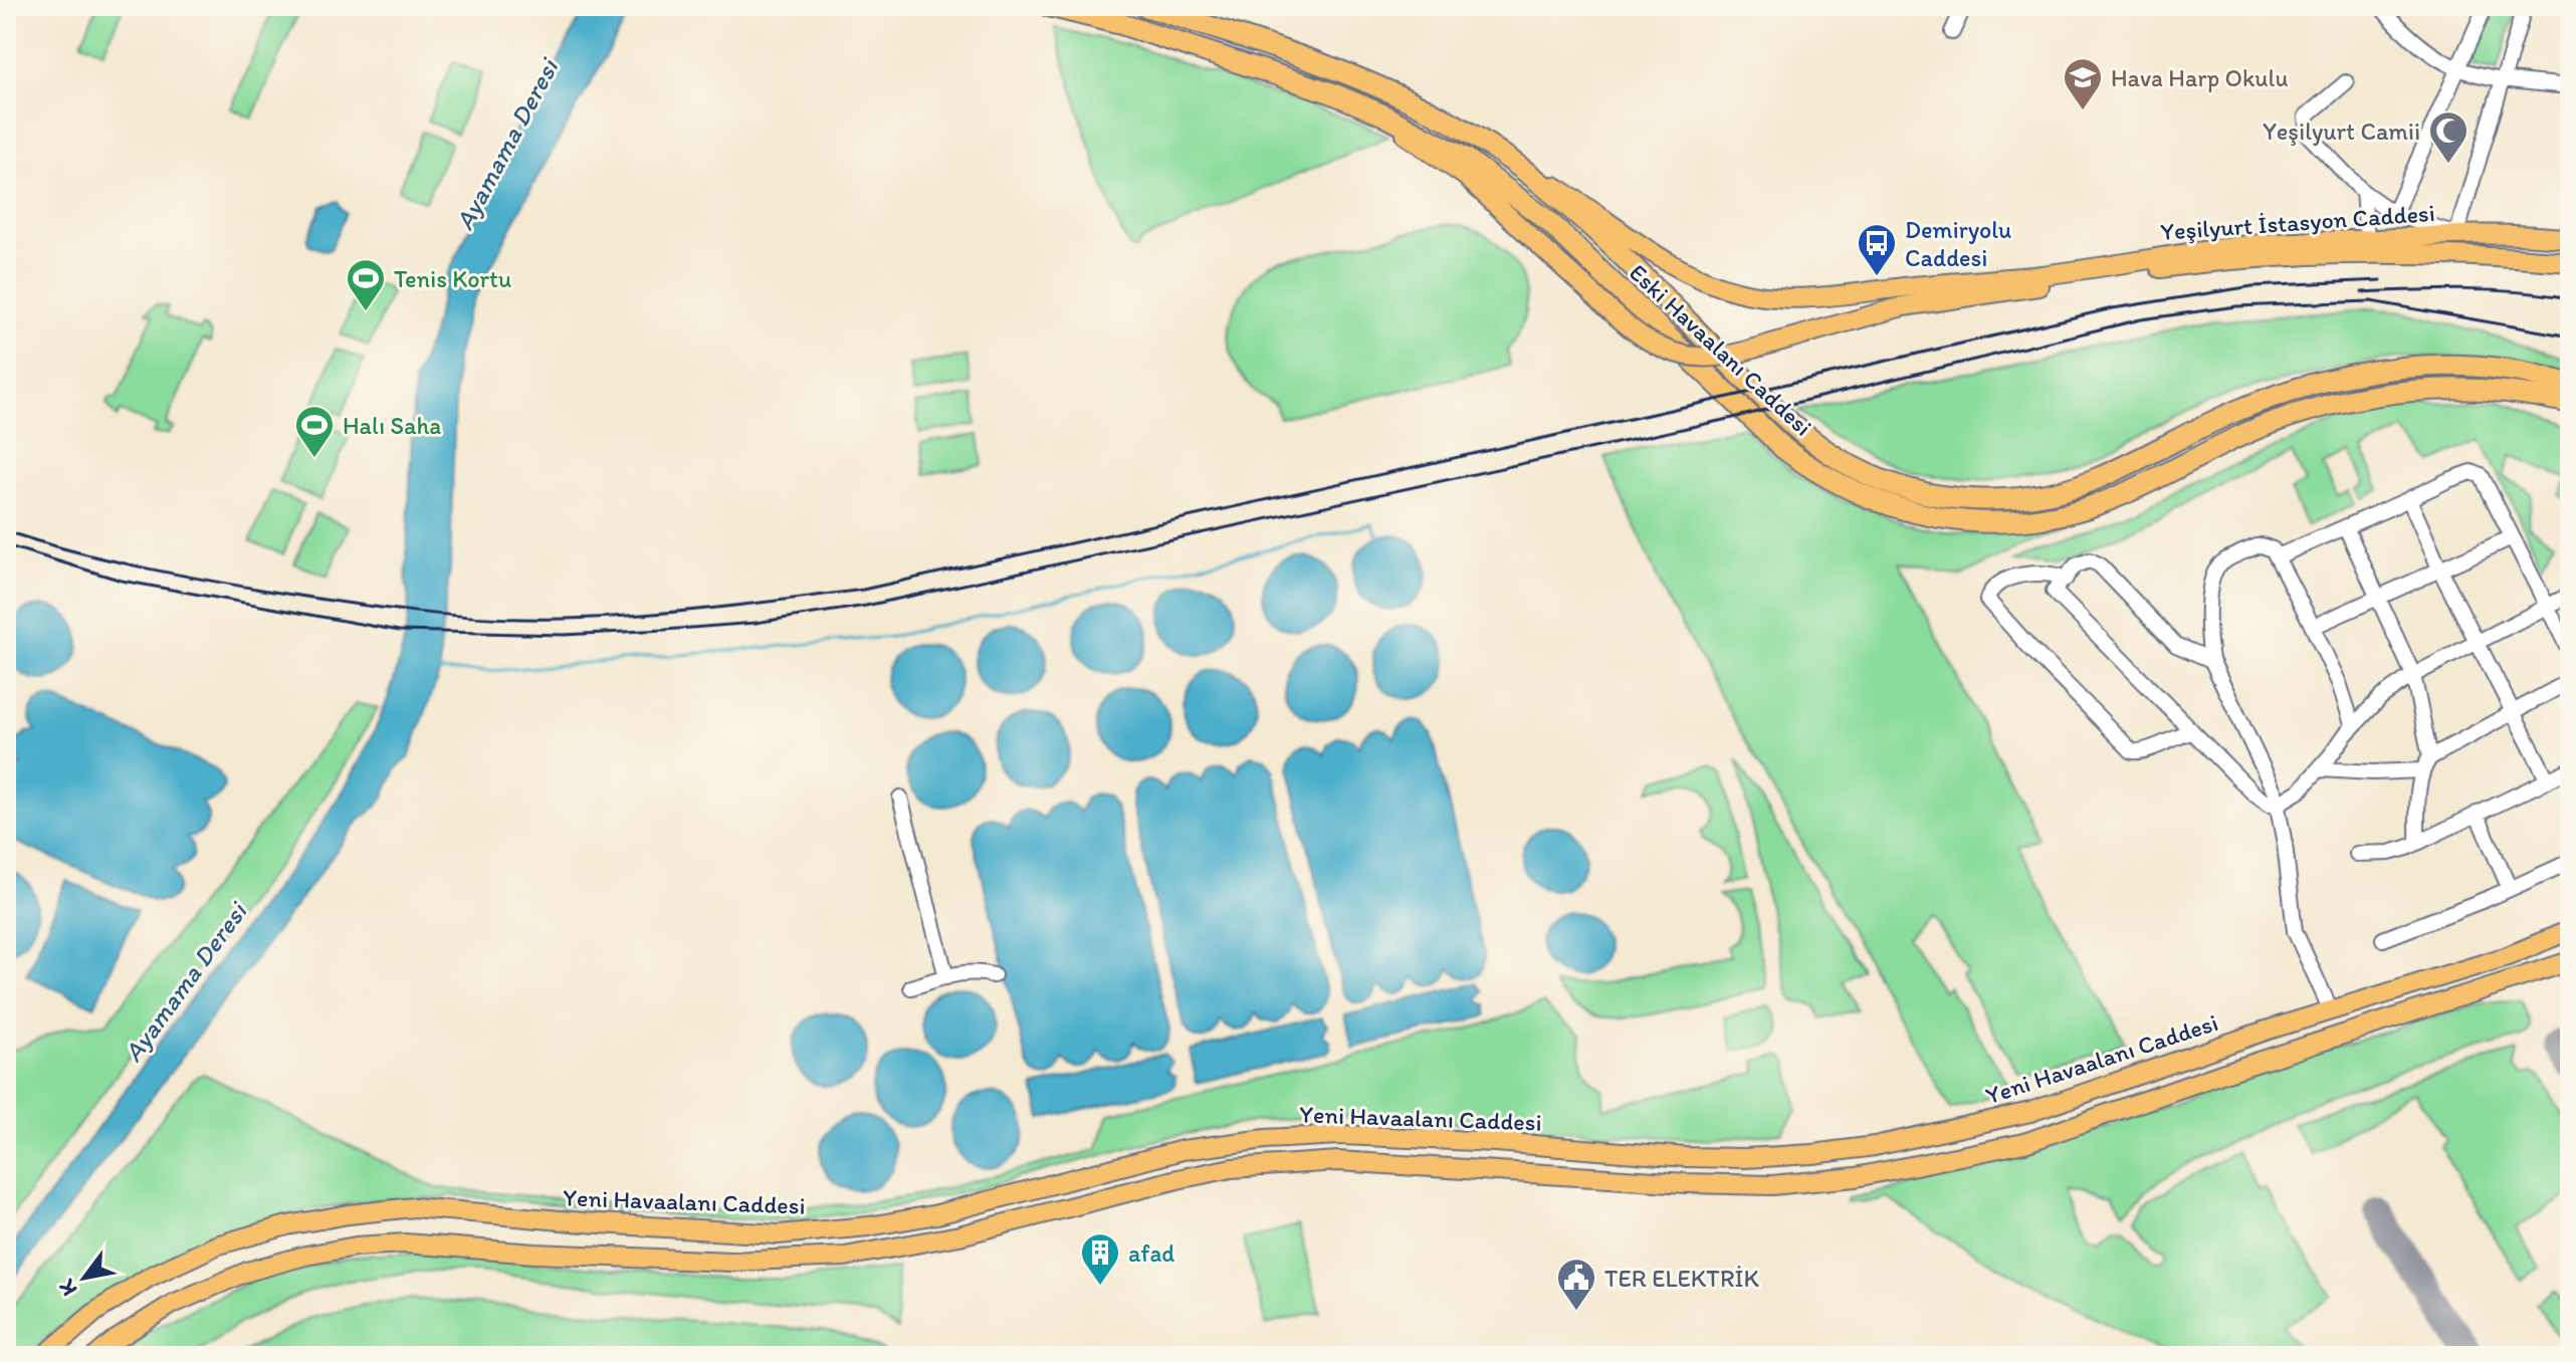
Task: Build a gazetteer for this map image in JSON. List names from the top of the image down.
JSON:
{
  "streets": {
    "highway": ["Eski Havaalanı Caddesi"],
    "main road": ["Yeşilyurt İstasyon Caddesi", "Yeni Havaalanı Caddesi"]
  },
  "crossings": [
    ["Yeşilyurt İstasyon Caddesi", "Eski Havaalanı Caddesi"]
  ],
  "water": ["Ayamama Deresi"],
  "places": {
    "school or university": ["Hava Harp Okulu"],
    "mosque": ["Yeşilyurt Camii"],
    "bus stop": ["Demiryolu Caddesi"],
    "sports": ["Tenis Kortu", "Halı Saha"],
    "building": ["afad"],
    "public building": ["TER ELEKTRİK"]
  },
  "north": "bottom left"
}
